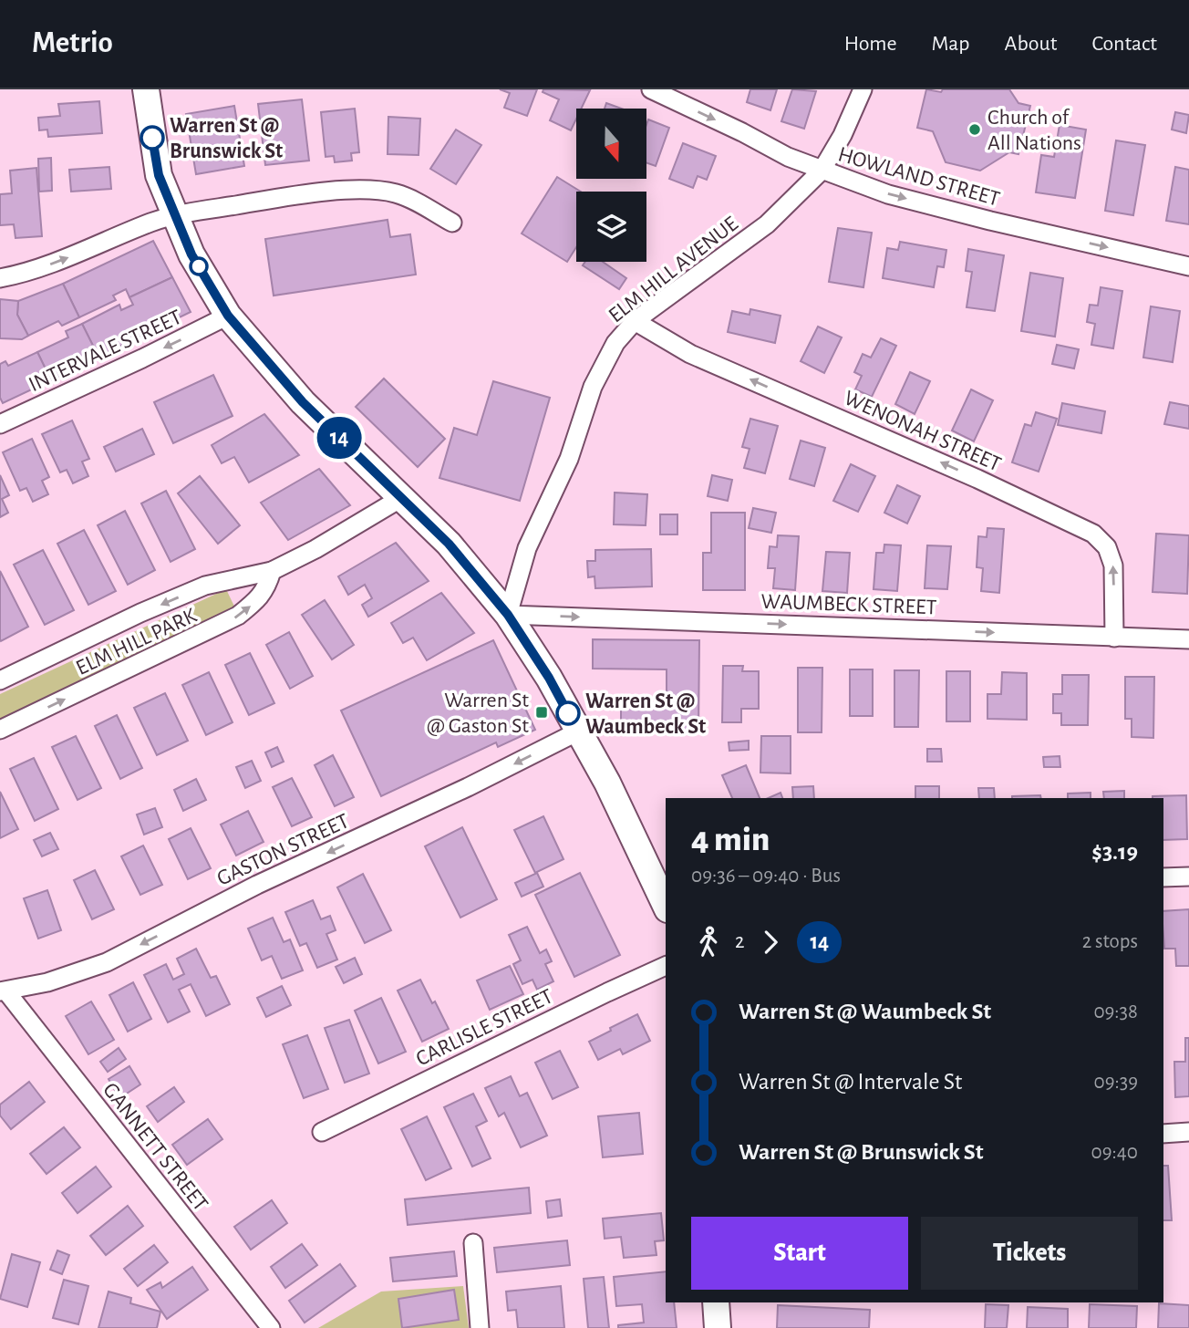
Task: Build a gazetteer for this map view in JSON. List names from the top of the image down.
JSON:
{
  "streets": {
    "street": [
      "HOWLAND STREET",
      "ELM HILL AVENUE",
      "INTERVALE STREET",
      "WENONAH STREET",
      "WAUMBECK STREET",
      "ELM HILL PARK",
      "GASTON STREET",
      "CARLISLE STREET",
      "GANNETT STREET"
    ]
  },
  "crossings": [
    ["HOWLAND STREET", "ELM HILL AVENUE"],
    ["ELM HILL AVENUE", "WENONAH STREET"],
    ["ELM HILL AVENUE", "WAUMBECK STREET"],
    ["WENONAH STREET", "WAUMBECK STREET"],
    ["GASTON STREET", "GANNETT STREET"]
  ],
  "one_way": [
    "HOWLAND STREET",
    "WENONAH STREET",
    "WAUMBECK STREET",
    "GASTON STREET"
  ],
  "places": {
    "other": ["Church of All Nations", "Warren St @ Brunswick St", "Warren St @ Waumbeck St"],
    "transit": ["Warren St @ Gaston St"]
  },
  "lines": ["bus line 14"],
  "north": "bottom",
  "page": {
    "header": "Metrio",
    "nav": [
      "Home",
      "Map",
      "About",
      "Contact"
    ],
    "on_map": "14",
    "heading": ["4 min", "09:36 – 09:40 · Bus", "$3.19"],
    "legs": ["2", "14", "2 stops"],
    "list": [
      {
        "name": "Warren St @ Waumbeck St",
        "value": "09:38"
      },
      {
        "name": "Warren St @ Intervale St",
        "value": "09:39"
      },
      {
        "name": "Warren St @ Brunswick St",
        "value": "09:40"
      }
    ],
    "buttons": ["Start", "Tickets"]
  }
}
